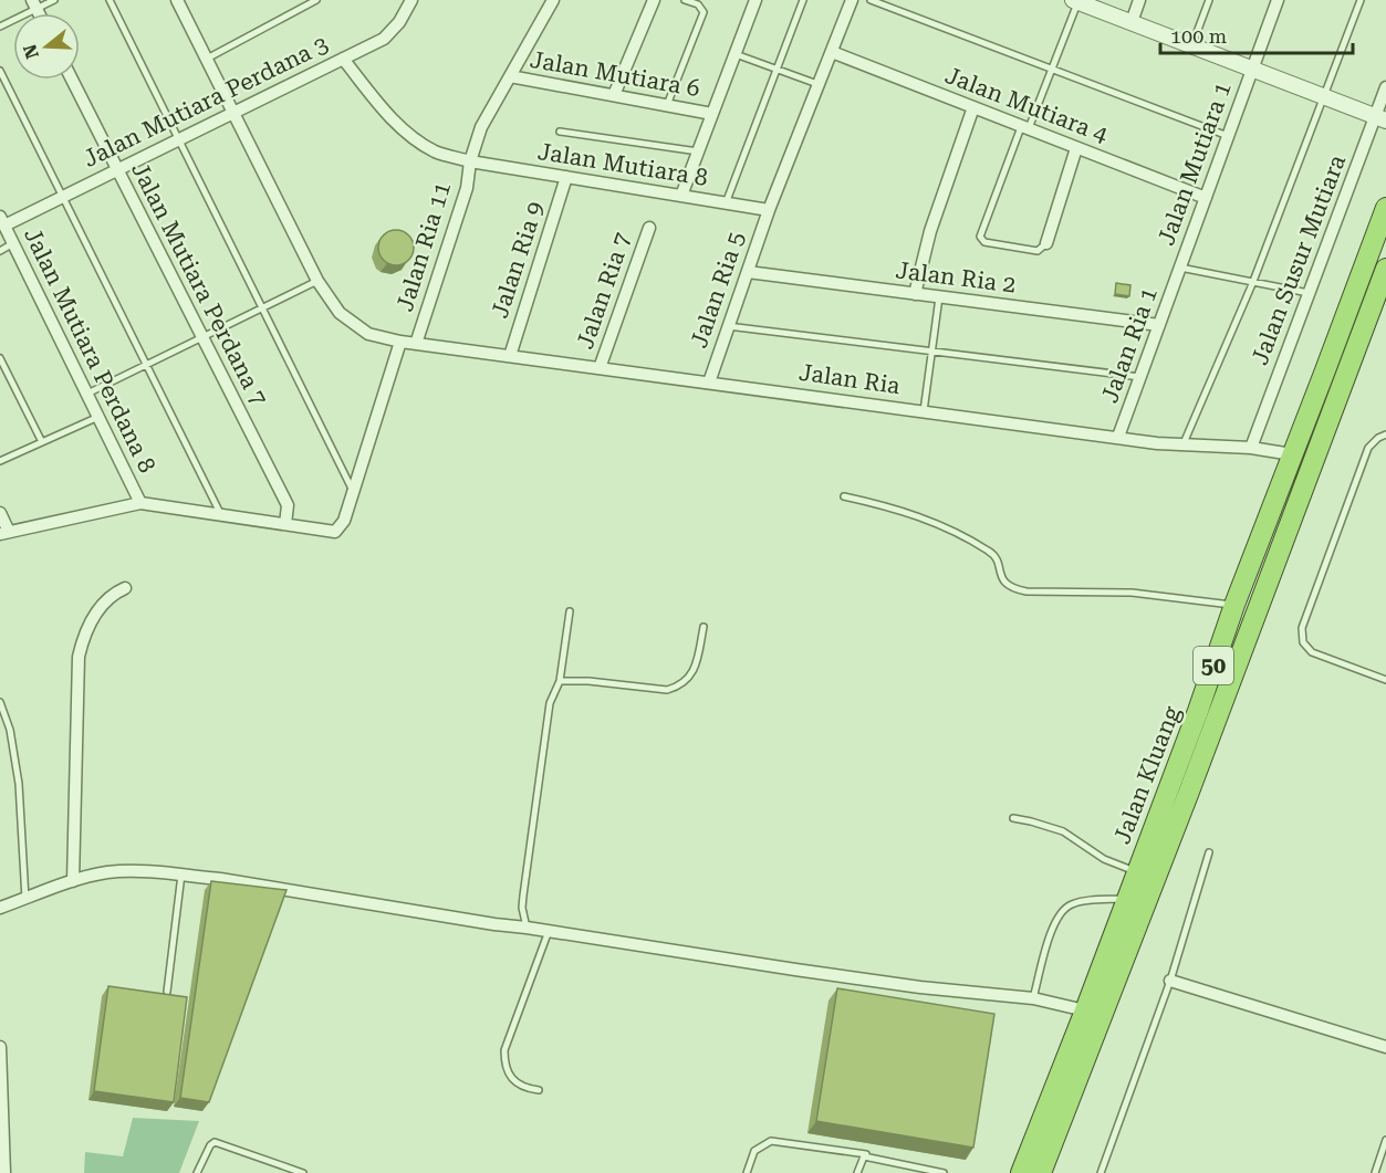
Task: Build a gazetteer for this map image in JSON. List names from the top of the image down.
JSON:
{
  "streets": {
    "highway": ["50", "Jalan Kluang"],
    "street": [
      "Jalan Mutiara 6",
      "Jalan Mutiara Perdana 3",
      "Jalan Mutiara 4",
      "Jalan Mutiara 1",
      "Jalan Mutiara 8",
      "Jalan Ria 11",
      "Jalan Ria 9",
      "Jalan Susur Mutiara",
      "Jalan Ria 2",
      "Jalan Mutiara Perdana 7",
      "Jalan Ria 5",
      "Jalan Ria 7",
      "Jalan Ria 1",
      "Jalan Mutiara Perdana 8",
      "Jalan Ria"
    ]
  },
  "crossings": [
    ["Jalan Mutiara 6", "Jalan Ria 11"],
    ["Jalan Mutiara Perdana 3", "Jalan Mutiara 8"],
    ["Jalan Mutiara Perdana 3", "Jalan Mutiara Perdana 7"],
    ["Jalan Mutiara Perdana 3", "Jalan Mutiara Perdana 8"],
    ["Jalan Mutiara Perdana 3", "Jalan Ria"],
    ["Jalan Mutiara 4", "Jalan Mutiara 1"],
    ["Jalan Mutiara 4", "Jalan Ria 5"],
    ["Jalan Mutiara 1", "Jalan Ria 1"],
    ["Jalan Mutiara 8", "Jalan Ria 11"],
    ["Jalan Mutiara 8", "Jalan Ria 9"],
    ["Jalan Mutiara 8", "Jalan Ria 5"],
    ["Jalan Ria 11", "Jalan Ria"],
    ["Jalan Ria 9", "Jalan Ria"],
    ["Jalan Susur Mutiara", "Jalan Ria"],
    ["Jalan Ria 2", "Jalan Ria 5"],
    ["Jalan Ria 2", "Jalan Ria 1"],
    ["Jalan Ria 5", "Jalan Ria"],
    ["Jalan Ria 7", "Jalan Ria"],
    ["Jalan Ria 1", "Jalan Ria"],
    ["Jalan Ria", "Jalan Kluang"]
  ],
  "scale_bar": "100 m",
  "north": "left"
}
